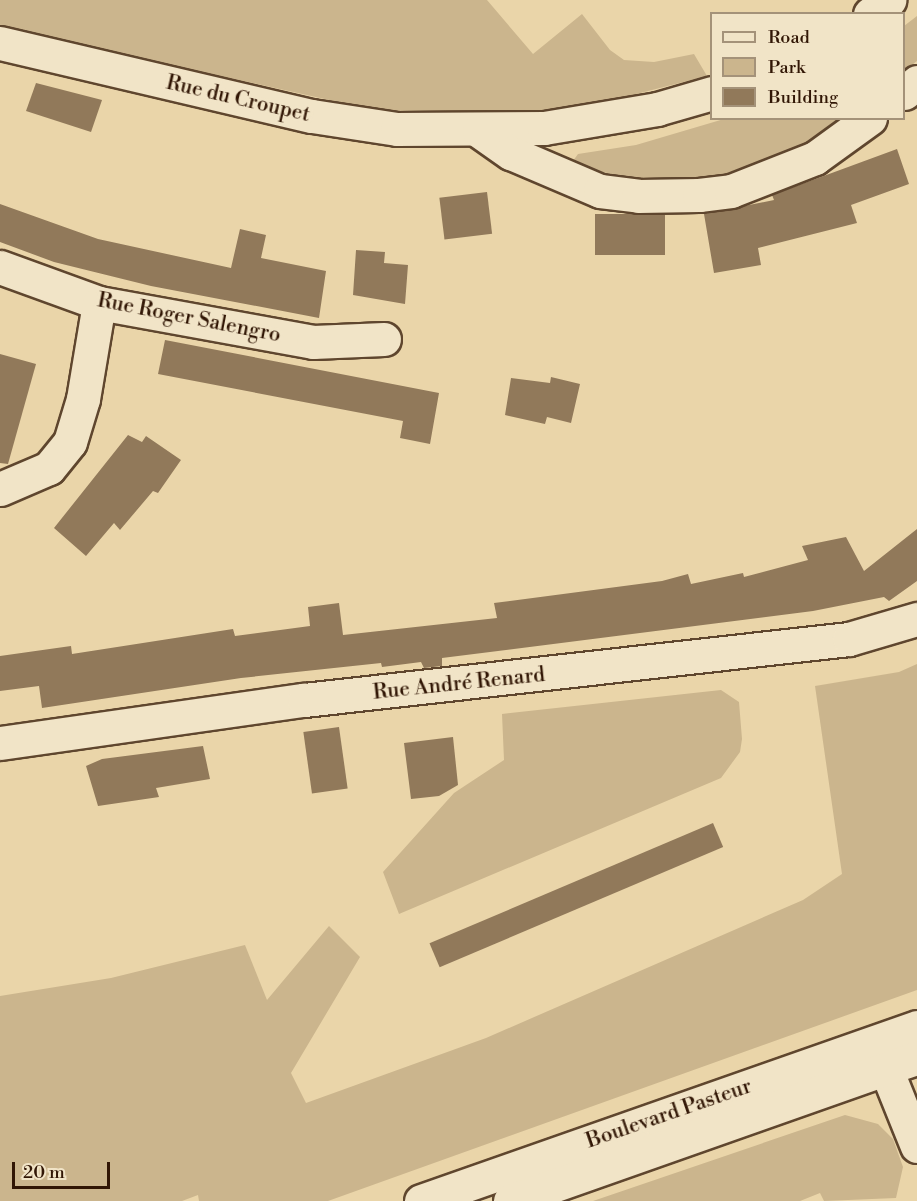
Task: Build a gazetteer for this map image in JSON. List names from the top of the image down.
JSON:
{
  "streets": {
    "street": [
      "Rue du Croupet",
      "Rue Roger Salengro",
      "Rue André Renard",
      "Boulevard Pasteur"
    ]
  },
  "legend": ["Road", "Park", "Building"],
  "scale_bar": "20 m"
}
